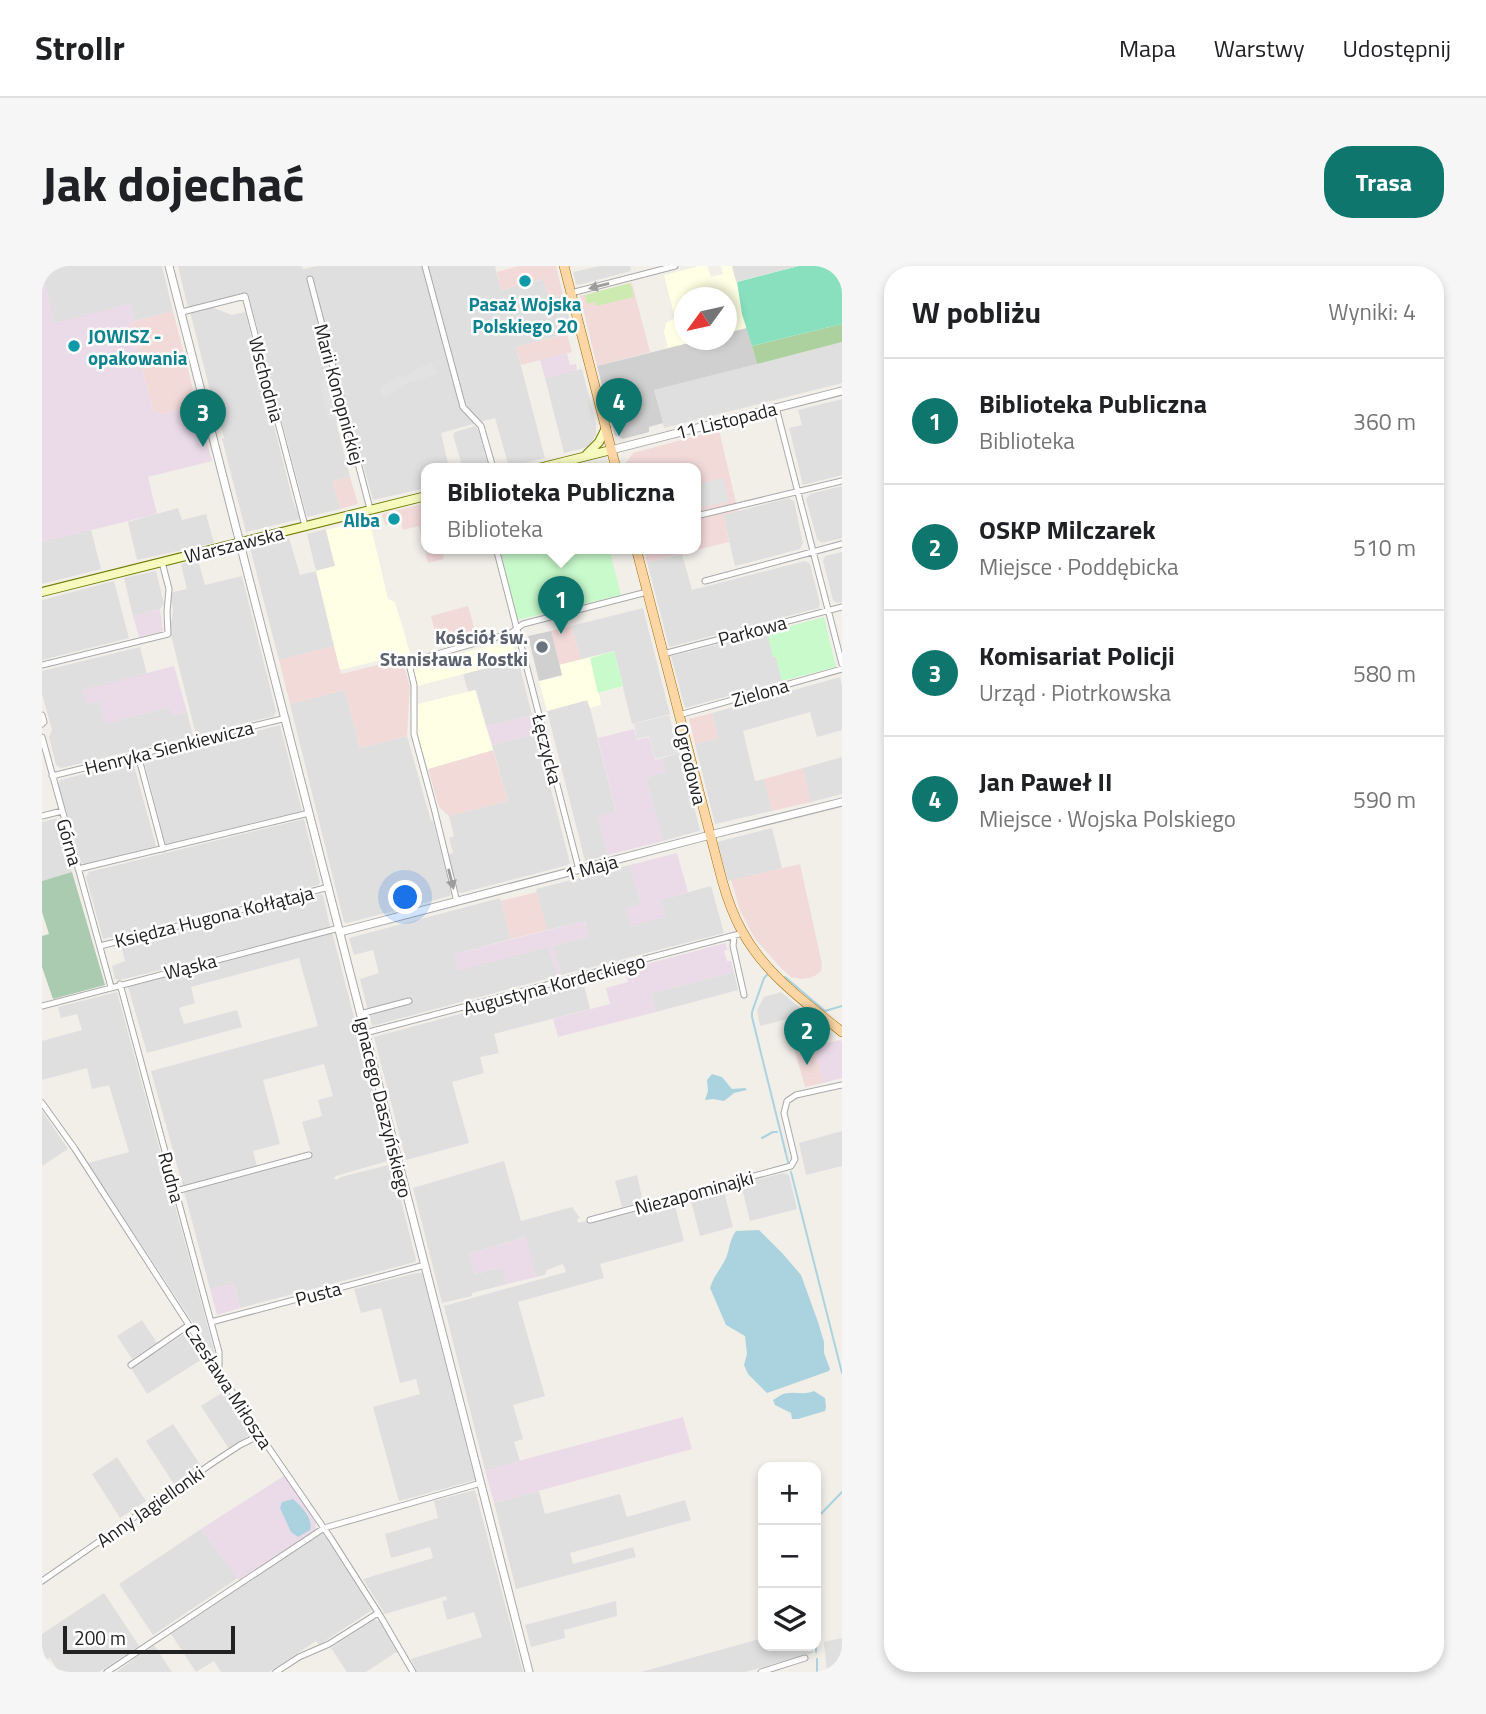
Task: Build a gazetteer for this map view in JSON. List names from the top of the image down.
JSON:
{
  "streets": {
    "main road": ["Warszawska", "Ogrodowa"],
    "street": [
      "Wschodnia",
      "Marii Konopnickiej",
      "11 Listopada",
      "Parkowa",
      "Zielona",
      "Henryka Sienkiewicza",
      "Łęczycka",
      "Górna",
      "1 Maja",
      "Księdza Hugona Kołłątaja",
      "Wąska",
      "Augustyna Kordeckiego",
      "Ignacego Daszyńskiego",
      "Rudna",
      "Niezapominajki",
      "Pusta",
      "Czesława Miłosza",
      "Anny Jagiellonki"
    ]
  },
  "crossings": [
    ["Wschodnia", "Warszawska"],
    ["Wschodnia", "Ignacego Daszyńskiego"],
    ["Marii Konopnickiej", "Warszawska"],
    ["Warszawska", "Ignacego Daszyńskiego"],
    ["Parkowa", "Ogrodowa"],
    ["Zielona", "Ogrodowa"],
    ["Henryka Sienkiewicza", "Górna"],
    ["Henryka Sienkiewicza", "Ignacego Daszyńskiego"],
    ["Łęczycka", "1 Maja"],
    ["Ogrodowa", "1 Maja"],
    ["Ogrodowa", "Augustyna Kordeckiego"],
    ["Górna", "Księdza Hugona Kołłątaja"],
    ["1 Maja", "Wąska"],
    ["1 Maja", "Ignacego Daszyńskiego"],
    ["Księdza Hugona Kołłątaja", "Ignacego Daszyńskiego"],
    ["Wąska", "Ignacego Daszyńskiego"],
    ["Wąska", "Rudna"],
    ["Augustyna Kordeckiego", "Ignacego Daszyńskiego"],
    ["Ignacego Daszyńskiego", "Pusta"],
    ["Rudna", "Pusta"],
    ["Rudna", "Czesława Miłosza"],
    ["Czesława Miłosza", "Anny Jagiellonki"]
  ],
  "places": [
    "Pasaż Wojska Polskiego 20",
    "JOWISZ - opakowania",
    "Alba",
    "Kościół św. Stanisława Kostki"
  ],
  "scale_bar": "200 m",
  "north": "bottom left",
  "page": {
    "header": "Strollr",
    "nav": ["Mapa", "Warstwy", "Udostępnij"],
    "title": "Jak dojechać",
    "buttons": "Trasa",
    "heading": ["W pobliżu", "Wyniki: 4"],
    "list": [
      {
        "mark": "1",
        "name": "Biblioteka Publiczna",
        "note": "Biblioteka",
        "value": "360 m"
      },
      {
        "mark": "2",
        "name": "OSKP Milczarek",
        "note": "Miejsce · Poddębicka",
        "value": "510 m"
      },
      {
        "mark": "3",
        "name": "Komisariat Policji",
        "note": "Urząd · Piotrkowska",
        "value": "580 m"
      },
      {
        "mark": "4",
        "name": "Jan Paweł II",
        "note": "Miejsce · Wojska Polskiego",
        "value": "590 m"
      }
    ],
    "pins": [
      "4",
      "3",
      "1",
      "2"
    ],
    "popup": ["Biblioteka Publiczna", "Biblioteka"],
    "map_buttons": ["+", "−"],
    "scale": "200 m"
  }
}
